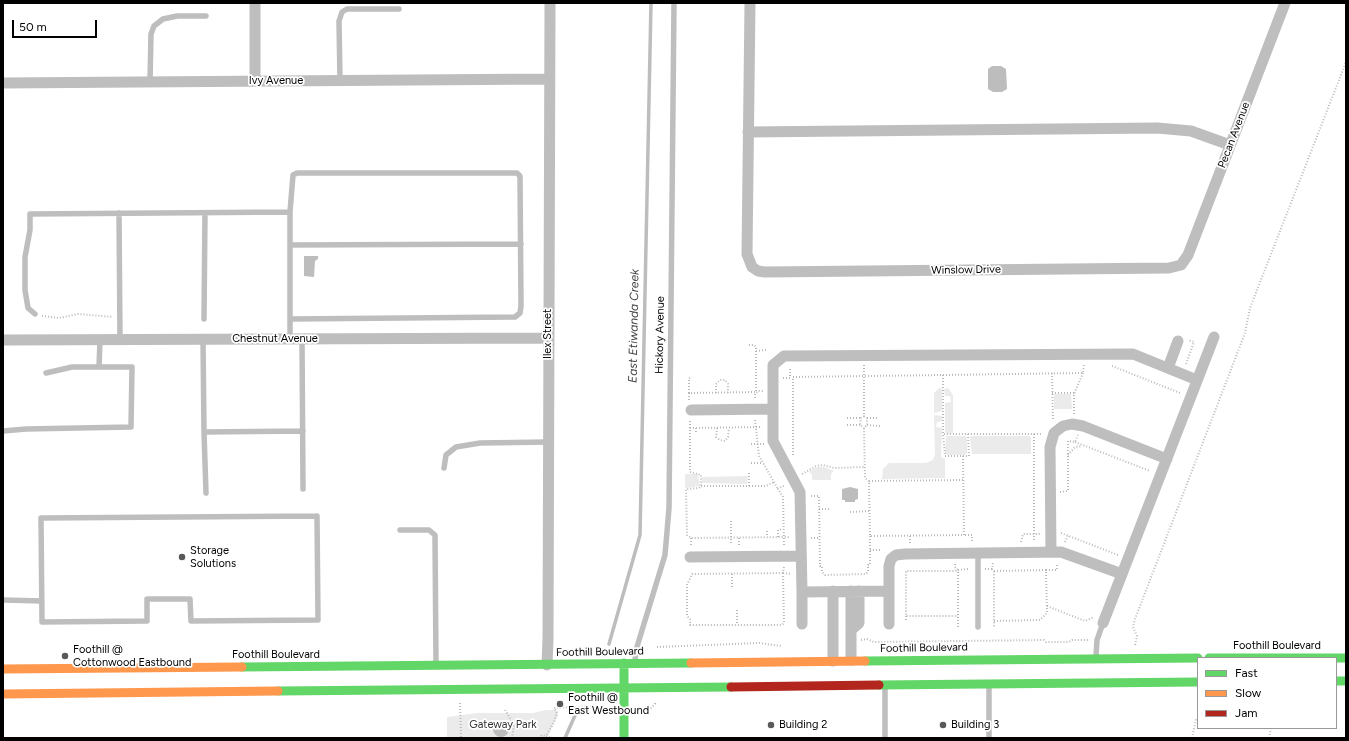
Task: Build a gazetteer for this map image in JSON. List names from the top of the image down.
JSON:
{
  "streets": {
    "main road": ["Foothill Boulevard"],
    "street": [
      "Ivy Avenue",
      "Pecan Avenue",
      "Winslow Drive",
      "Ilex Street",
      "Chestnut Avenue"
    ],
    "lane": ["Hickory Avenue"]
  },
  "crossings": [
    ["Ivy Avenue", "Ilex Street"],
    ["Pecan Avenue", "Winslow Drive"],
    ["Ilex Street", "Chestnut Avenue"],
    ["Ilex Street", "Foothill Boulevard"],
    ["Hickory Avenue", "Foothill Boulevard"]
  ],
  "water": ["East Etiwanda Creek"],
  "parks": ["Gateway Park"],
  "places": [
    "Storage Solutions",
    "Foothill @ Cottonwood Eastbound",
    "Foothill @ East Westbound",
    "Building 2",
    "Building 3"
  ],
  "legend": ["Fast", "Slow", "Jam"],
  "scale_bar": "50 m"
}
